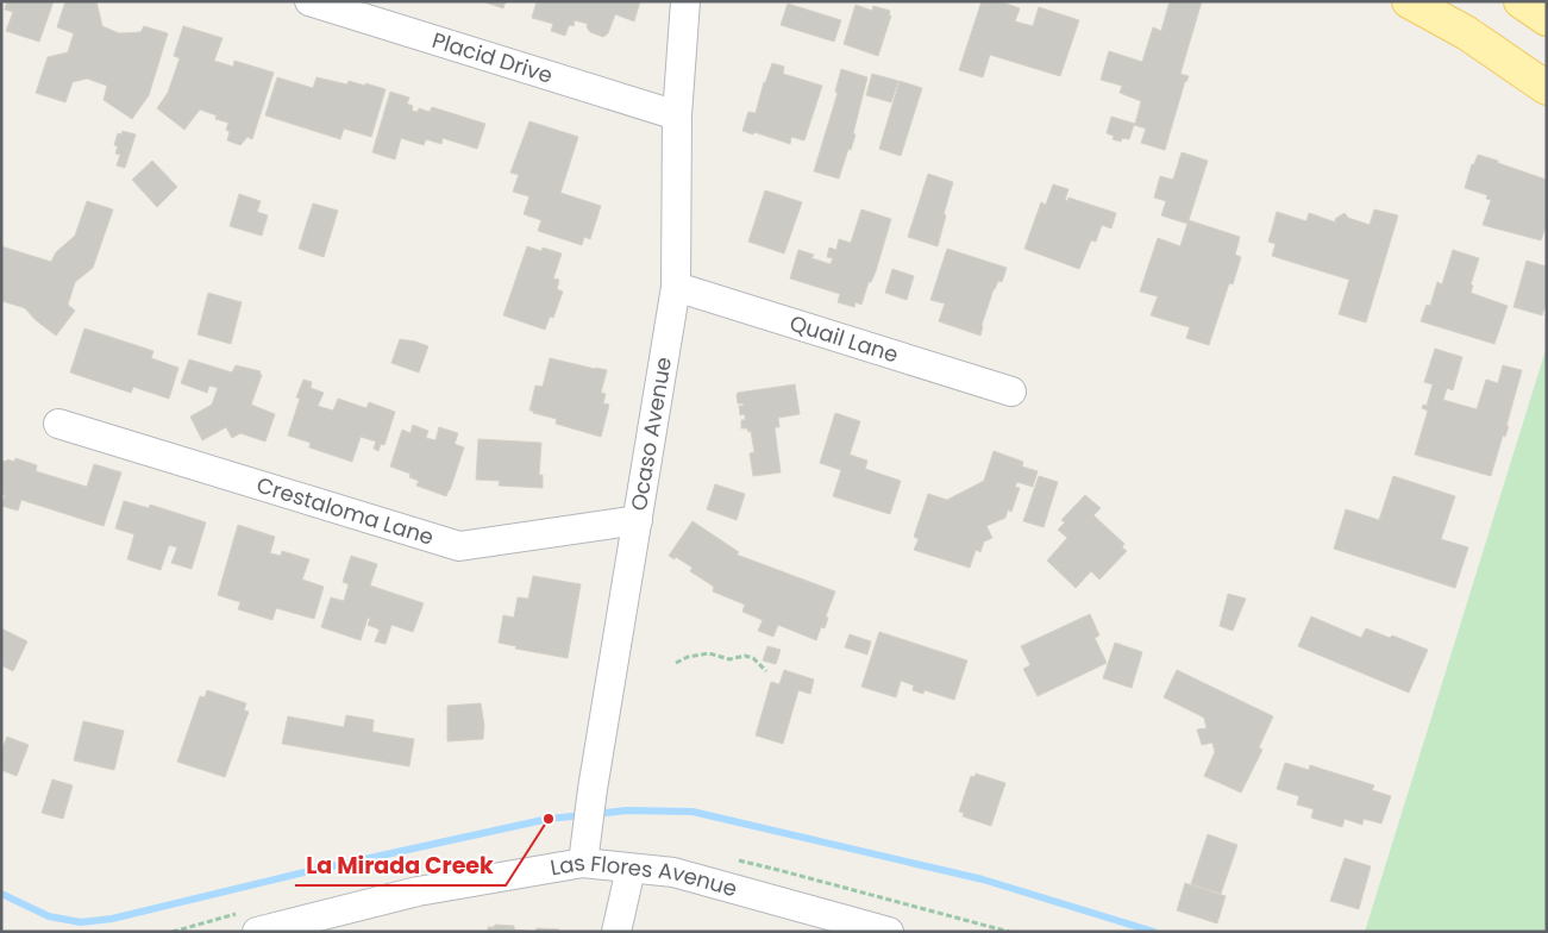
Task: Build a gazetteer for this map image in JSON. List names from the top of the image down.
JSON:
{
  "streets": {
    "street": [
      "Placid Drive",
      "Quail Lane",
      "Ocaso Avenue",
      "Crestaloma Lane",
      "Las Flores Avenue"
    ]
  },
  "crossings": [
    ["Placid Drive", "Ocaso Avenue"],
    ["Quail Lane", "Ocaso Avenue"],
    ["Ocaso Avenue", "Crestaloma Lane"],
    ["Ocaso Avenue", "Las Flores Avenue"]
  ],
  "places": ["La Mirada Creek"]
}
